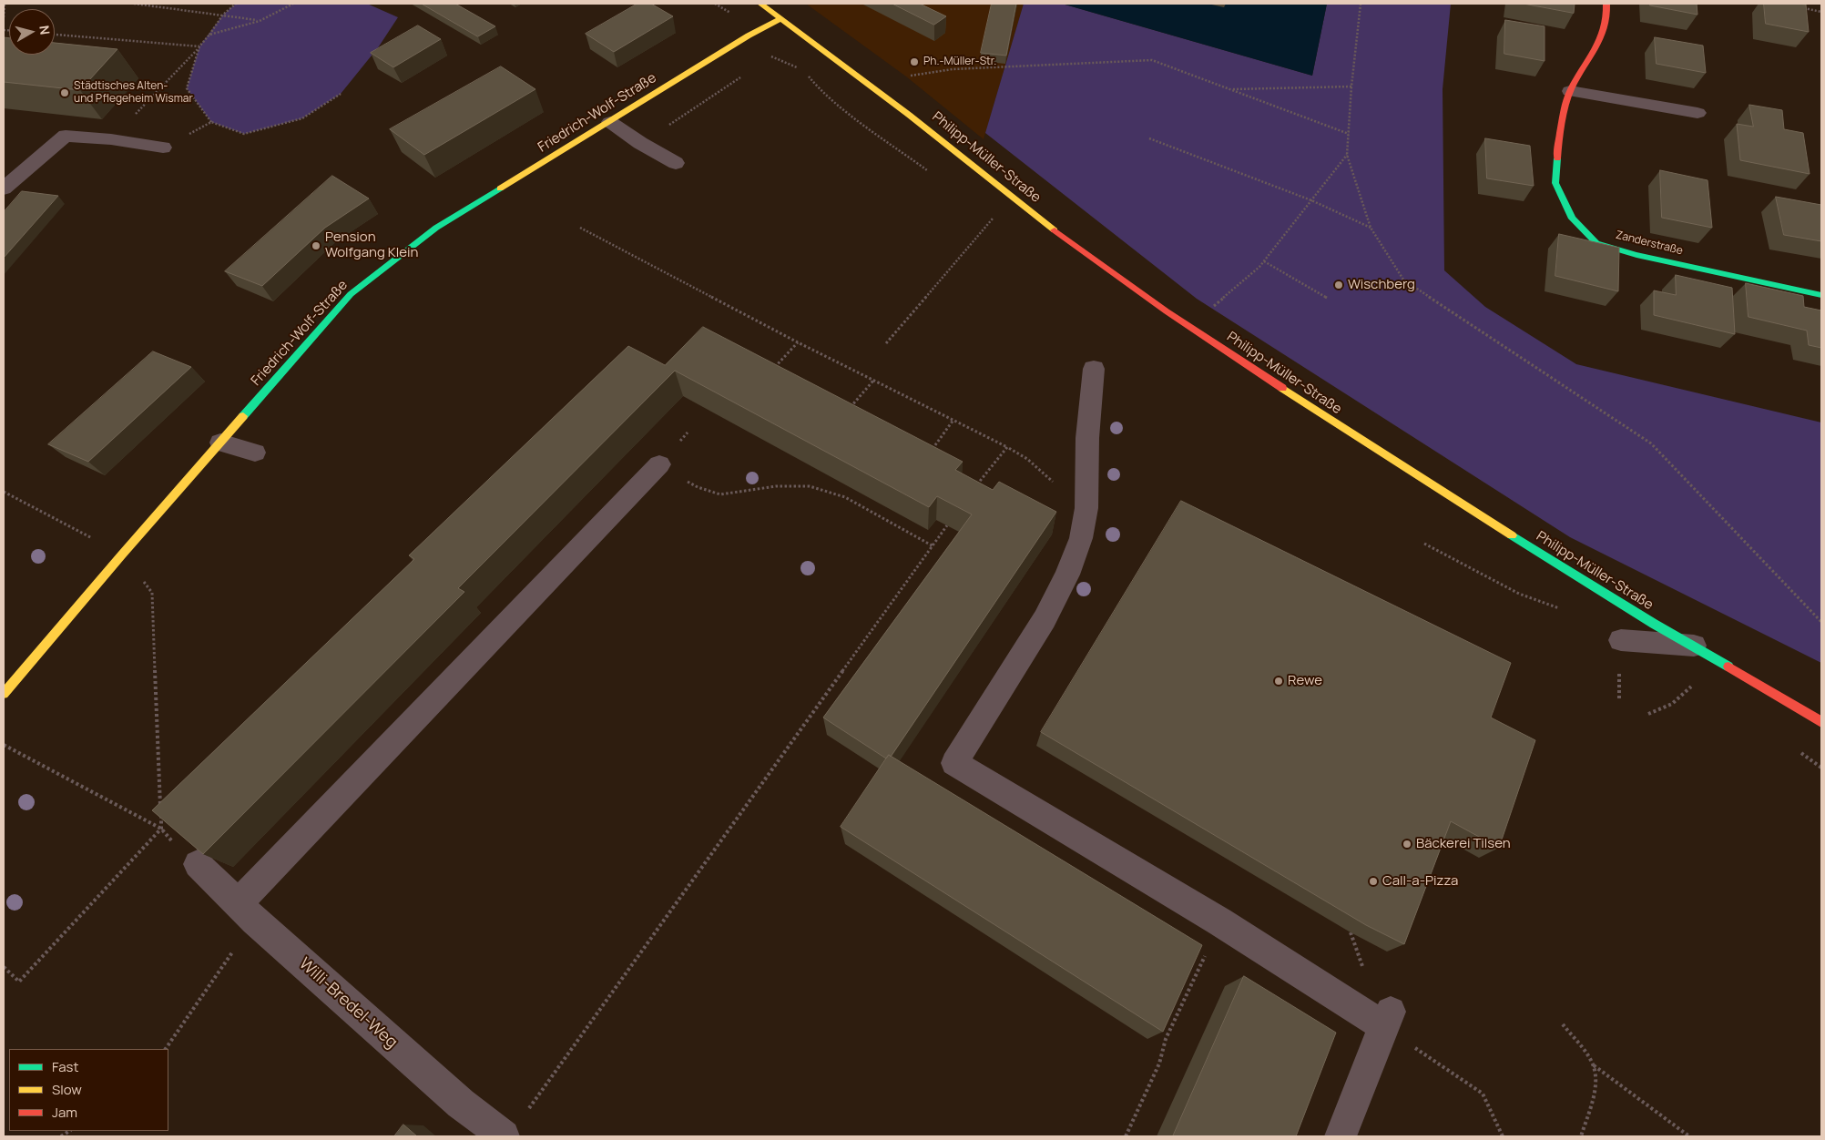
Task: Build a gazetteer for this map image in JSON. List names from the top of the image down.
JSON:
{
  "streets": {
    "street": [
      "Friedrich-Wolf-Straße",
      "Philipp-Müller-Straße",
      "Zanderstraße",
      "Willi-Bredel-Weg"
    ]
  },
  "crossings": [
    ["Friedrich-Wolf-Straße", "Philipp-Müller-Straße"]
  ],
  "places": [
    "Ph.-Müller-Str.",
    "Städtisches Alten- und Pflegeheim Wismar",
    "Pension Wolfgang Klein",
    "Wischberg",
    "Rewe",
    "Bäckerei Tilsen",
    "Call-a-Pizza"
  ],
  "legend": ["Fast", "Slow", "Jam"],
  "north": "right"
}
